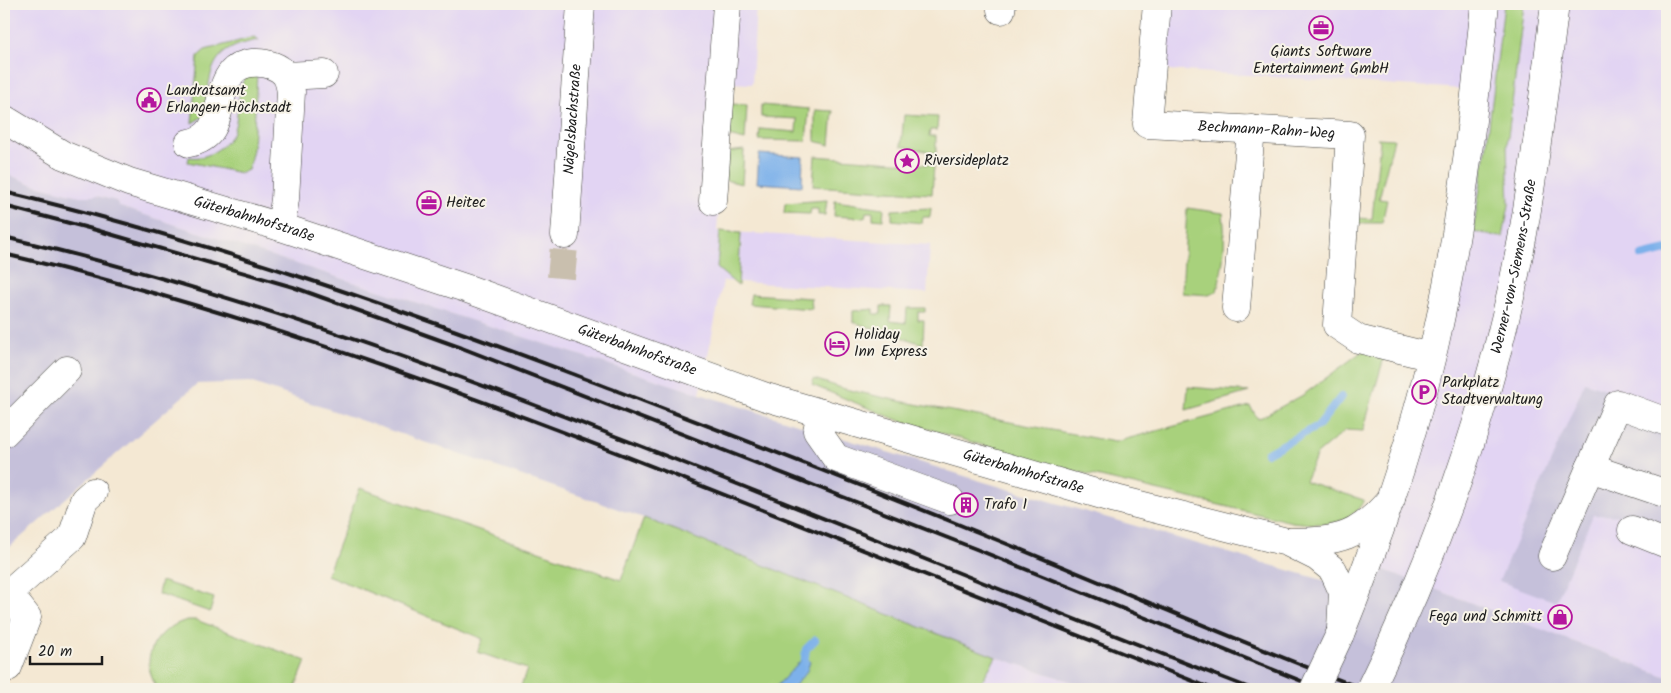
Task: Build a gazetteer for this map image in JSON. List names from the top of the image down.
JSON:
{
  "streets": {
    "street": [
      "Nägelsbachstraße",
      "Bechmann-Rahn-Weg",
      "Güterbahnhofstraße",
      "Werner-von-Siemens-Straße"
    ]
  },
  "places": {
    "office": ["Giants Software Entertainment GmbH", "Heitec"],
    "public building": ["Landratsamt Erlangen-Höchstadt"],
    "place": ["Riversideplatz"],
    "hotel": ["Holiday Inn Express"],
    "parking": ["Parkplatz Stadtverwaltung"],
    "building": ["Trafo 1"],
    "shop": ["Fega und Schmitt"]
  },
  "scale_bar": "20 m"
}
